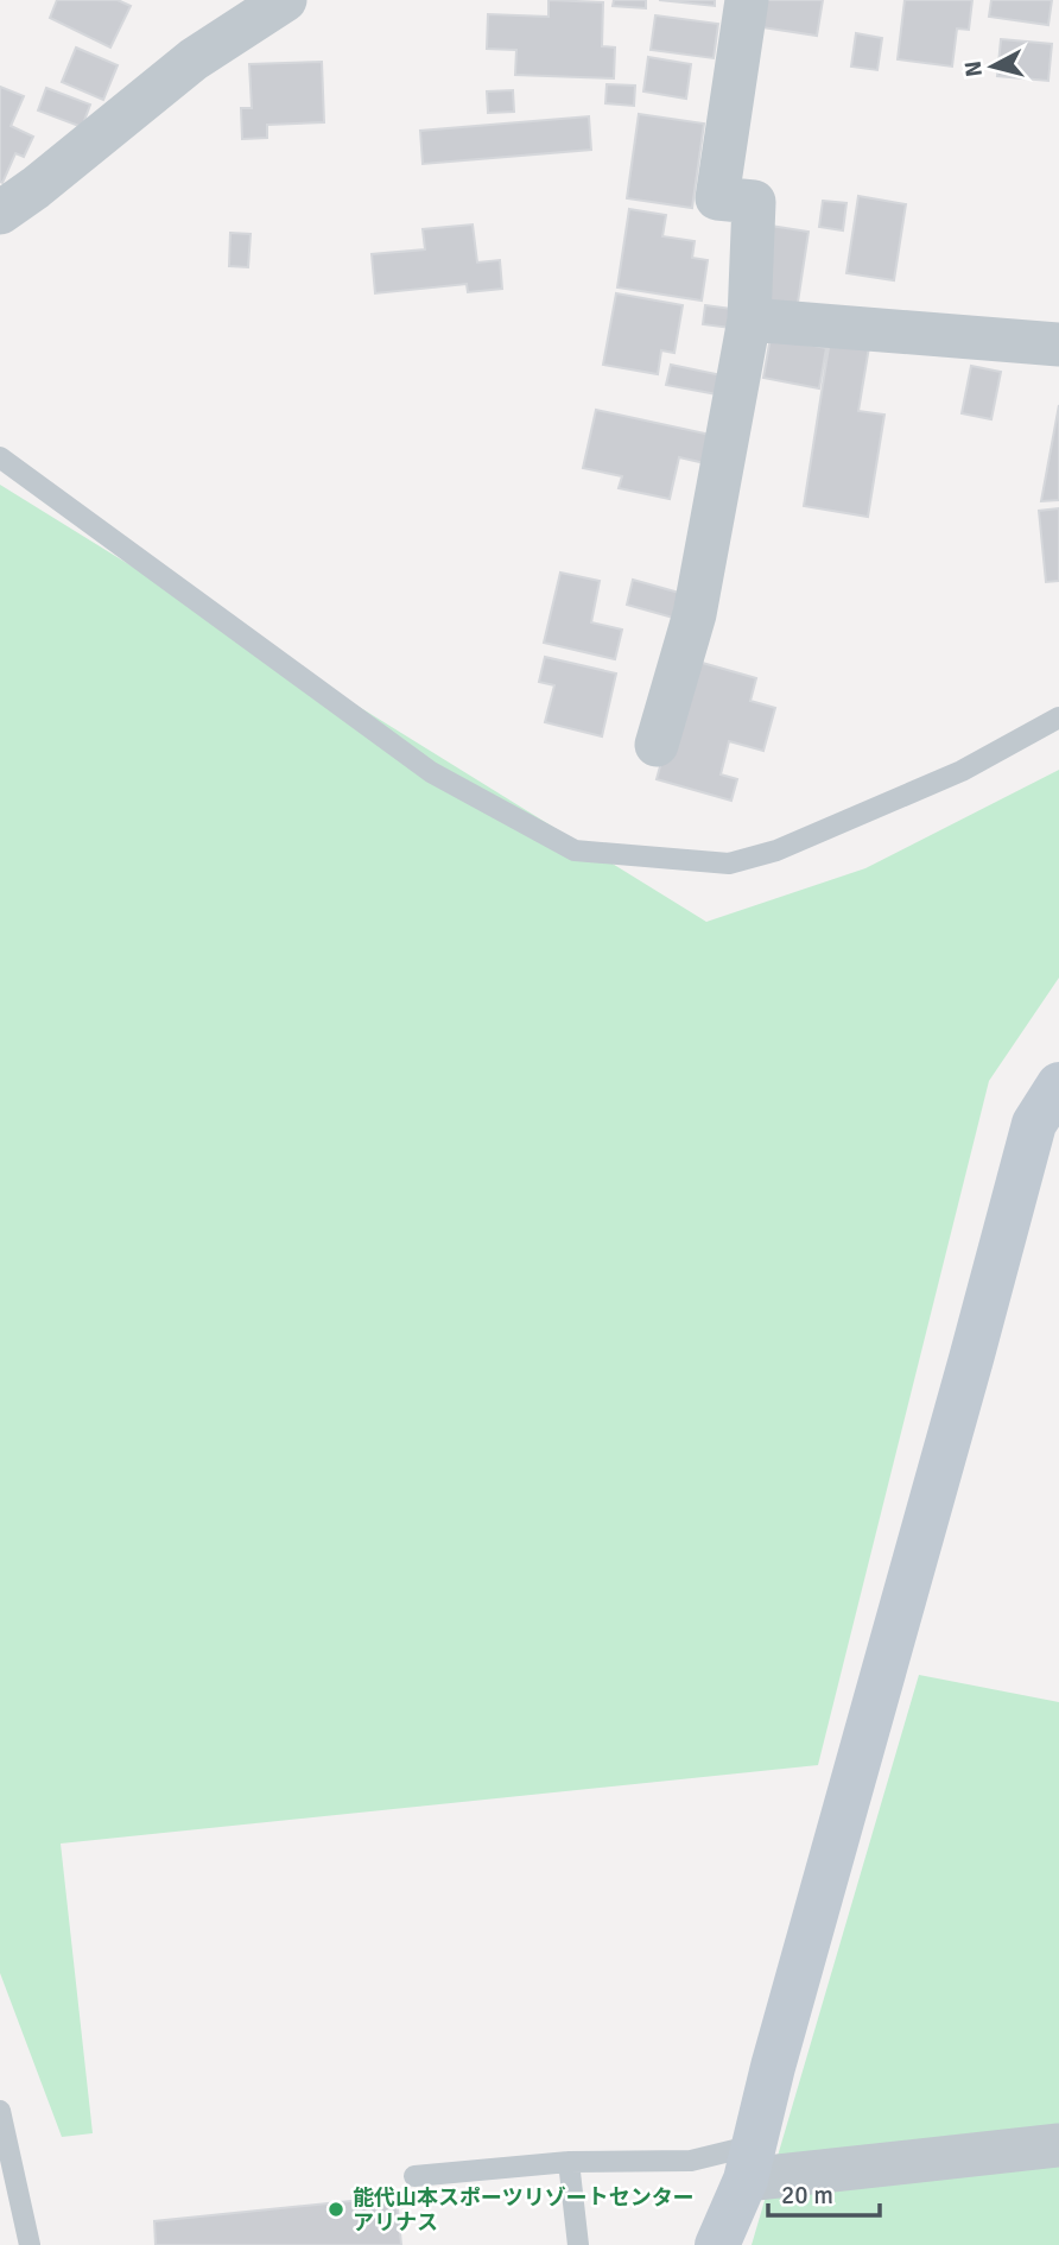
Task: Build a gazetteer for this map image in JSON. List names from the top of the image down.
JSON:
{
  "places": ["能代山本スポーツリゾートセンター アリナス"],
  "scale_bar": "20 m",
  "north": "left"
}
